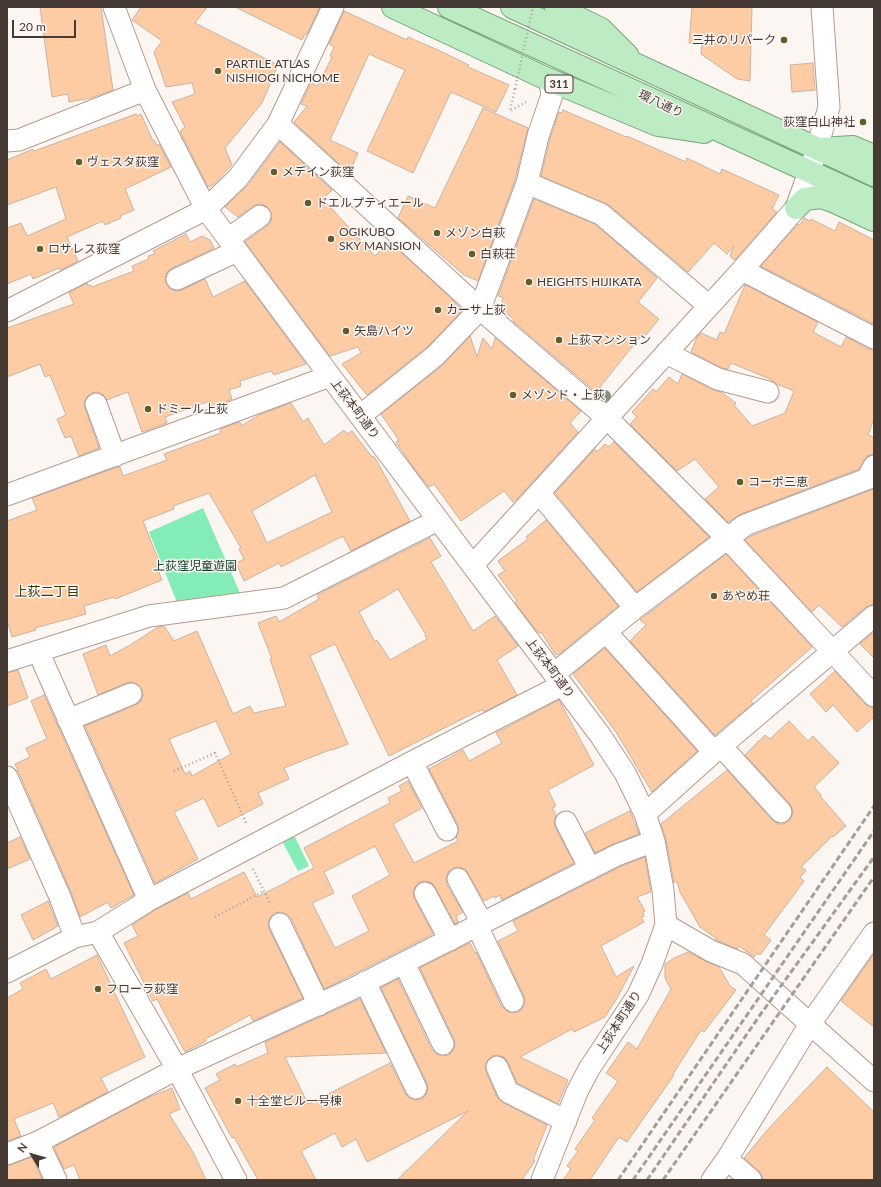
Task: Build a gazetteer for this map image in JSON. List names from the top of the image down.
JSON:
{
  "streets": {
    "main road": ["311", "環八通り"],
    "street": ["上荻本町通り"]
  },
  "crossings": [
    ["311", "環八通り"]
  ],
  "districts": ["上荻二丁目"],
  "parks": ["上荻窪児童遊園"],
  "places": [
    "三井のリパーク",
    "PARTILE ATLAS NISHIOGI NICHOME",
    "荻窪白山神社",
    "ヴェスタ荻窪",
    "メデイン荻窪",
    "ドエルプティエール",
    "メゾン白萩",
    "OGIKUBO SKY MANSION",
    "ロサレス荻窪",
    "白萩荘",
    "HEIGHTS HIJIKATA",
    "カーサ上荻",
    "矢島ハイツ",
    "上荻マンション",
    "メゾンド・上荻",
    "ドミール上荻",
    "コーポ三恵",
    "あやめ荘",
    "フローラ荻窪",
    "十全堂ビル一号棟"
  ],
  "scale_bar": "20 m",
  "north": "top left"
}
